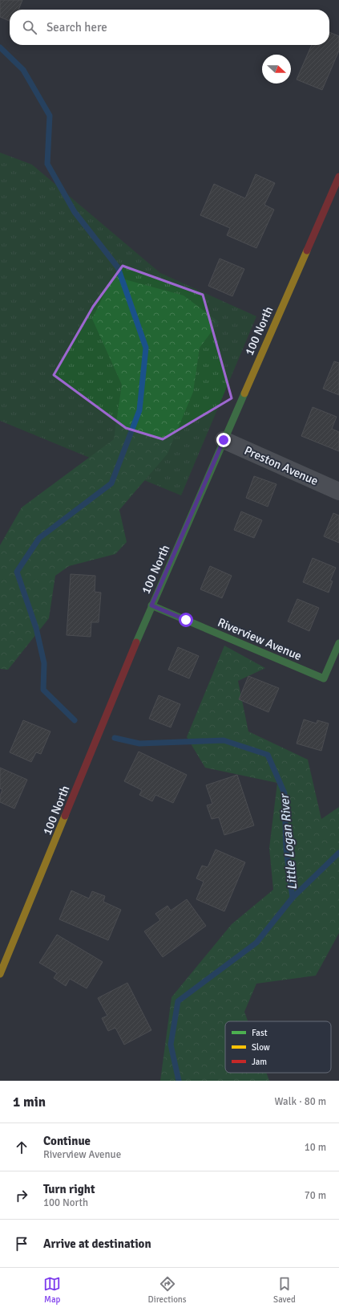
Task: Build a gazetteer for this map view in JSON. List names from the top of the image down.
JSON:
{
  "streets": {
    "street": ["100 North", "Preston Avenue", "Riverview Avenue"]
  },
  "crossings": [
    ["100 North", "Preston Avenue"],
    ["100 North", "Riverview Avenue"]
  ],
  "water": ["Little Logan River"],
  "legend": ["Fast", "Slow", "Jam"],
  "north": "right",
  "page": {
    "search": "Search here",
    "heading": ["1 min", "Walk · 80 m"],
    "list": [
      ["Continue", "Riverview Avenue", "10 m"],
      ["Turn right", "100 North", "70 m"],
      "Arrive at destination"
    ],
    "nav": ["Map", "Directions", "Saved"]
  }
}
